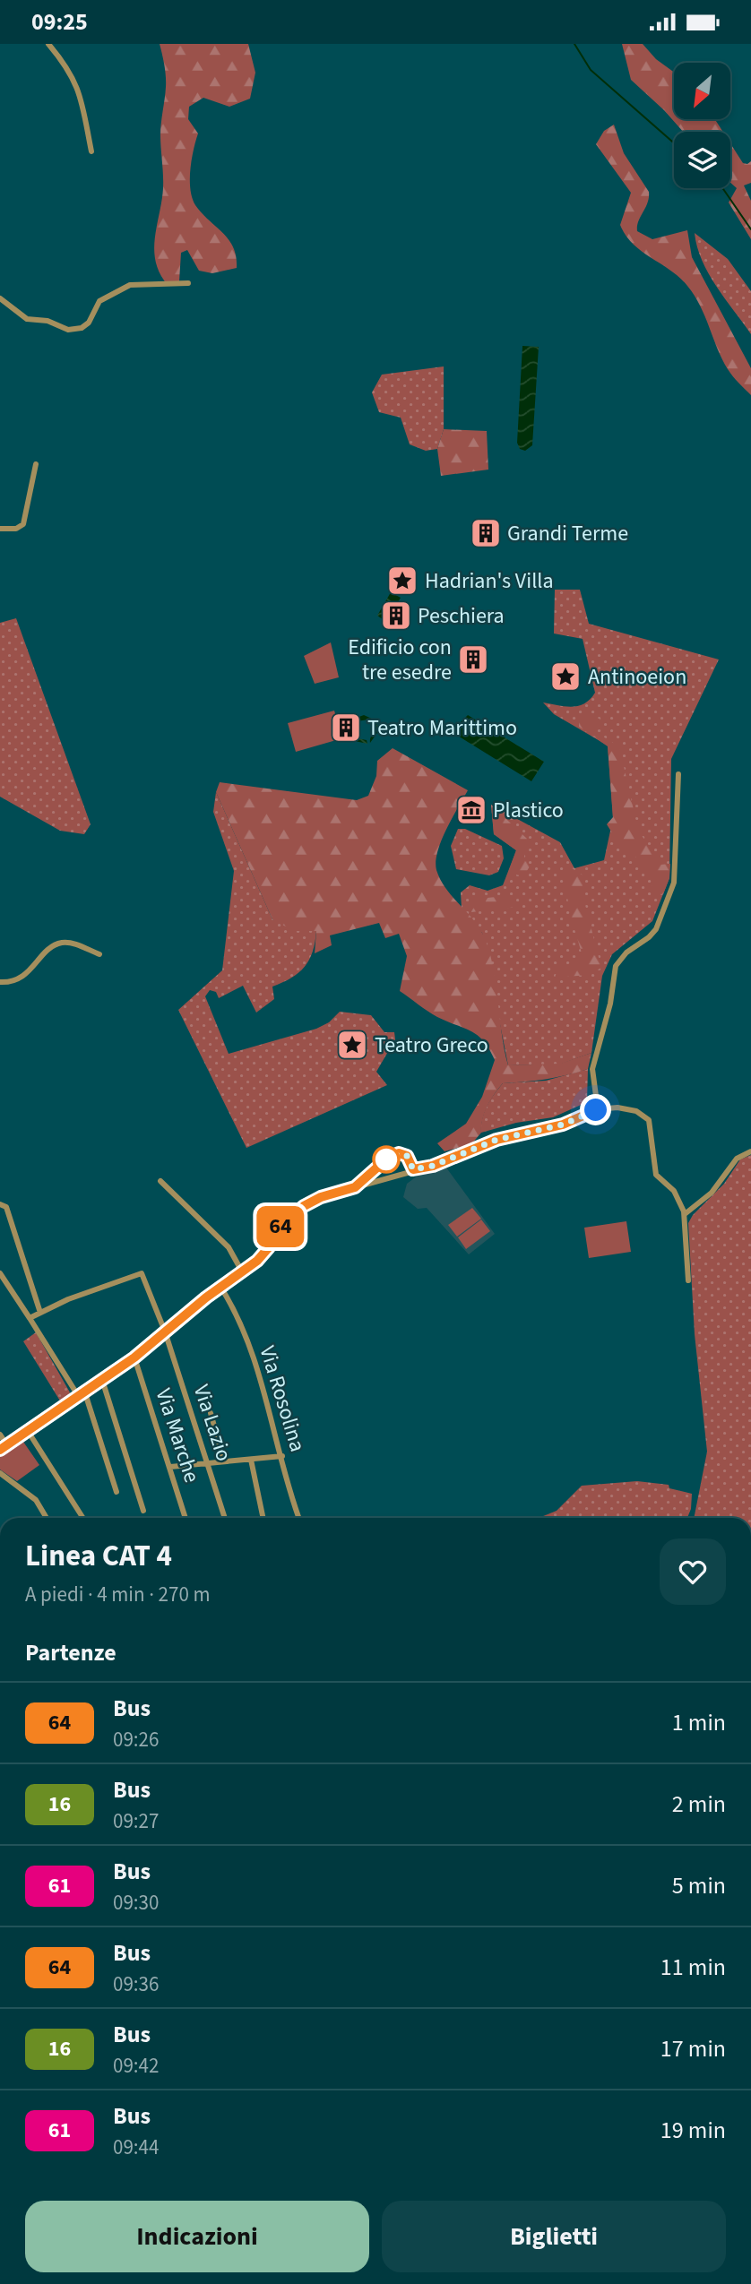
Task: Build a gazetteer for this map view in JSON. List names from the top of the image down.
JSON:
{
  "streets": {
    "street": ["Via Rosolina", "Via Lazio", "Via Marche"]
  },
  "places": {
    "building": [
      "Grandi Terme",
      "Peschiera",
      "Edificio con tre esedre",
      "Teatro Marittimo"
    ],
    "place": ["Hadrian's Villa", "Antinoeion", "Teatro Greco"],
    "museum": ["Plastico"]
  },
  "lines": ["bus line 64"],
  "north": "bottom left",
  "page": {
    "status": "09:25",
    "on_map": "64",
    "heading": [
      ["Linea CAT 4", "A piedi · 4 min · 270 m"],
      "Partenze"
    ],
    "list": [
      {
        "mark": "64",
        "name": "Bus",
        "note": "09:26",
        "value": "1 min"
      },
      {
        "mark": "16",
        "name": "Bus",
        "note": "09:27",
        "value": "2 min"
      },
      {
        "mark": "61",
        "name": "Bus",
        "note": "09:30",
        "value": "5 min"
      },
      {
        "mark": "64",
        "name": "Bus",
        "note": "09:36",
        "value": "11 min"
      },
      {
        "mark": "16",
        "name": "Bus",
        "note": "09:42",
        "value": "17 min"
      },
      {
        "mark": "61",
        "name": "Bus",
        "note": "09:44",
        "value": "19 min"
      }
    ],
    "buttons": ["Indicazioni", "Biglietti"]
  }
}
